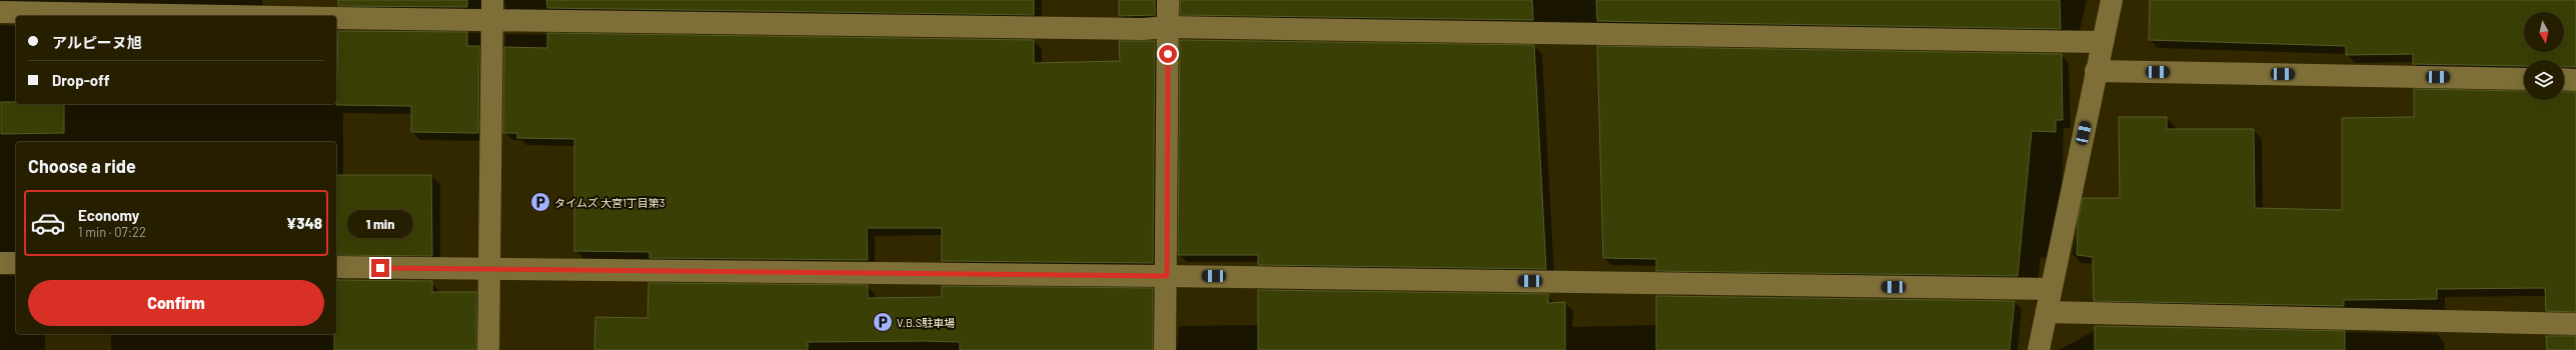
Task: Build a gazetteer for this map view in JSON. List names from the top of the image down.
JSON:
{
  "places": {
    "parking": ["タイムズ 大宮1丁目第3", "V.B.S駐車場"]
  },
  "north": "bottom",
  "page": {
    "banner": ["アルピーヌ旭", "Drop-off"],
    "heading": "Choose a ride",
    "list": [
      {
        "name": "Economy",
        "note": "1 min · 07:22",
        "value": "¥348"
      }
    ],
    "bubble": "1 min",
    "buttons": "Confirm"
  }
}
